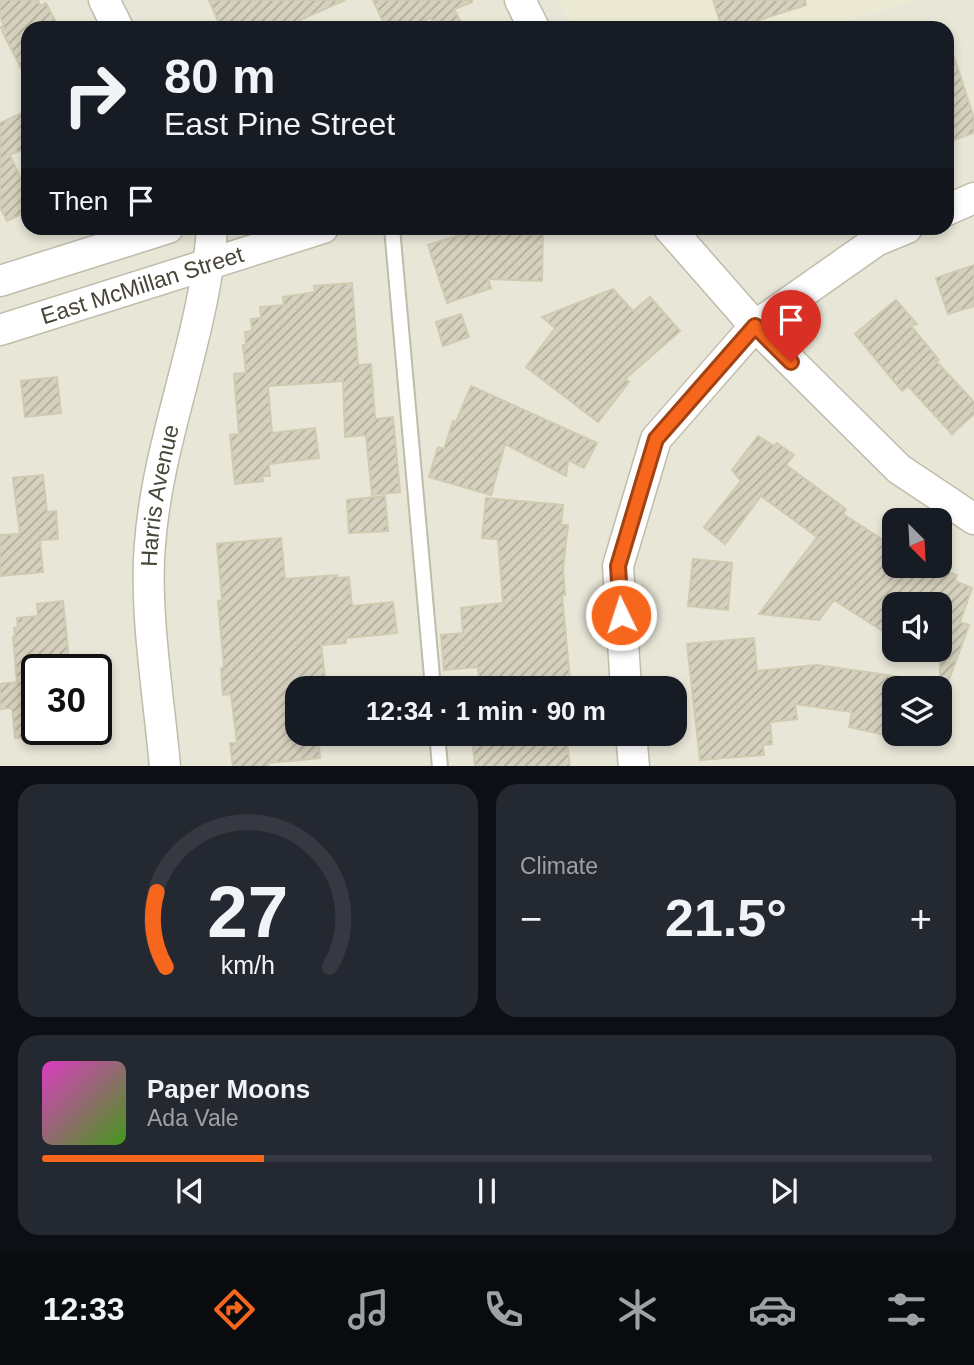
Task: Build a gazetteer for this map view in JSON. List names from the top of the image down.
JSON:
{
  "streets": {
    "street": ["East McMillan Street", "Harris Avenue"]
  },
  "crossings": [
    ["East McMillan Street", "Harris Avenue"]
  ],
  "north": "bottom right",
  "page": {
    "turn": ["80 m", "East Pine Street"],
    "then": "Then",
    "limit": "30",
    "trip": "12:34 · 1 min · 90 m",
    "tile": "Climate",
    "heat": ["−", "21.5°", "+"],
    "song": ["Paper Moons", "Ada Vale"],
    "tabs": "12:33",
    "gauge": ["27", "km/h"]
  }
}
